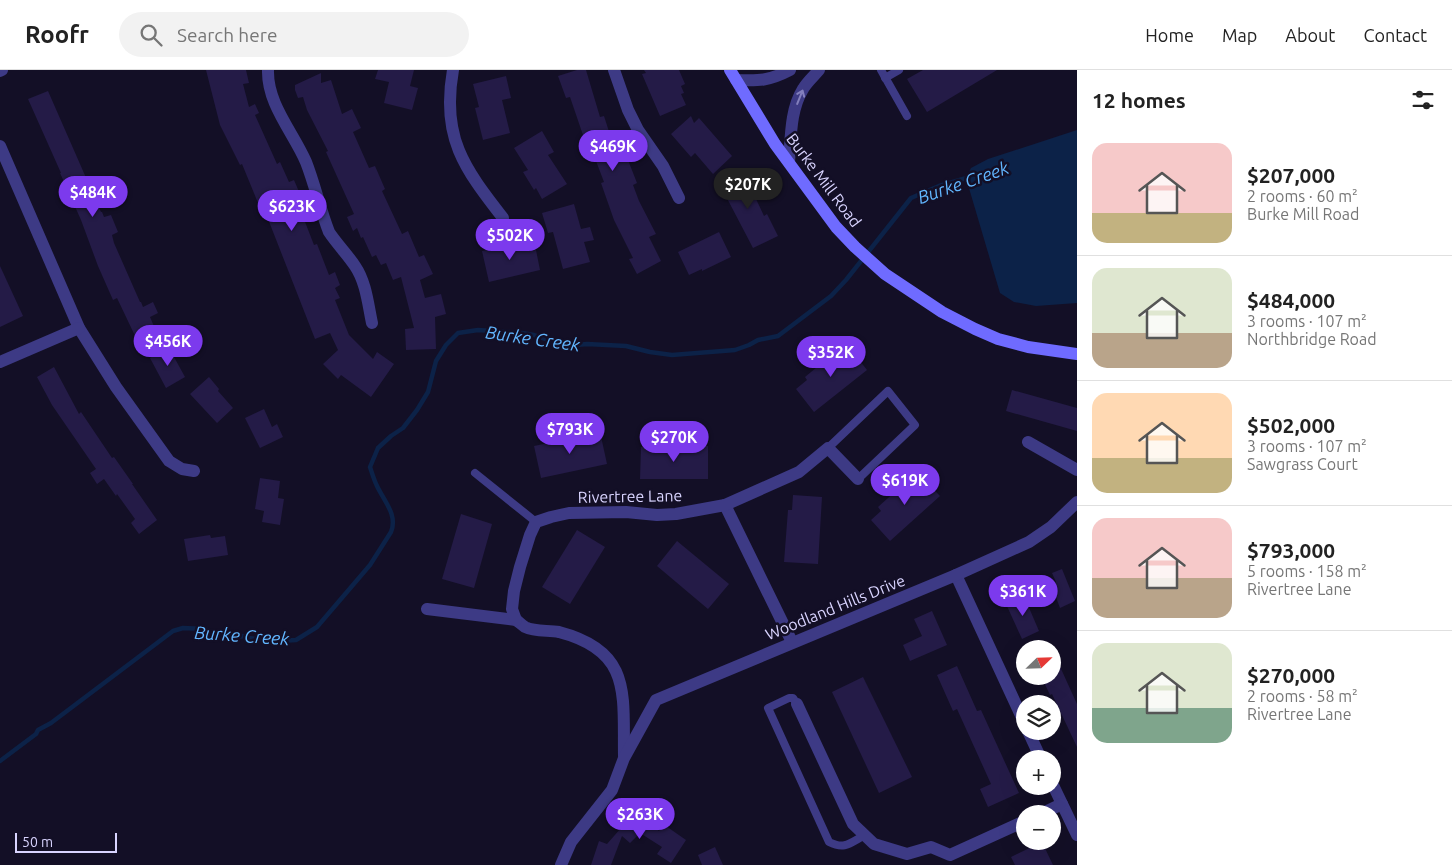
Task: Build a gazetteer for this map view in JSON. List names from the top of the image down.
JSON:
{
  "streets": {
    "street": ["Burke Mill Road", "Rivertree Lane", "Woodland Hills Drive"]
  },
  "water": ["Burke Creek"],
  "scale_bar": "50 m",
  "north": "top right",
  "page": {
    "header": "Roofr",
    "search": "Search here",
    "nav": [
      "Home",
      "Map",
      "About",
      "Contact"
    ],
    "heading": "12 homes",
    "price": [
      "$469K",
      "$207K",
      "$484K",
      "$623K",
      "$502K",
      "$456K",
      "$352K",
      "$793K",
      "$270K",
      "$619K",
      "$361K",
      "$263K"
    ],
    "list": [
      {
        "name": "$207,000",
        "note": "2 rooms · 60 m² · Burke Mill Road"
      },
      {
        "name": "$484,000",
        "note": "3 rooms · 107 m² · Northbridge Road"
      },
      {
        "name": "$502,000",
        "note": "3 rooms · 107 m² · Sawgrass Court"
      },
      {
        "name": "$793,000",
        "note": "5 rooms · 158 m² · Rivertree Lane"
      },
      {
        "name": "$270,000",
        "note": "2 rooms · 58 m² · Rivertree Lane"
      }
    ],
    "map_buttons": ["+", "−"],
    "scale": "50 m"
  }
}
